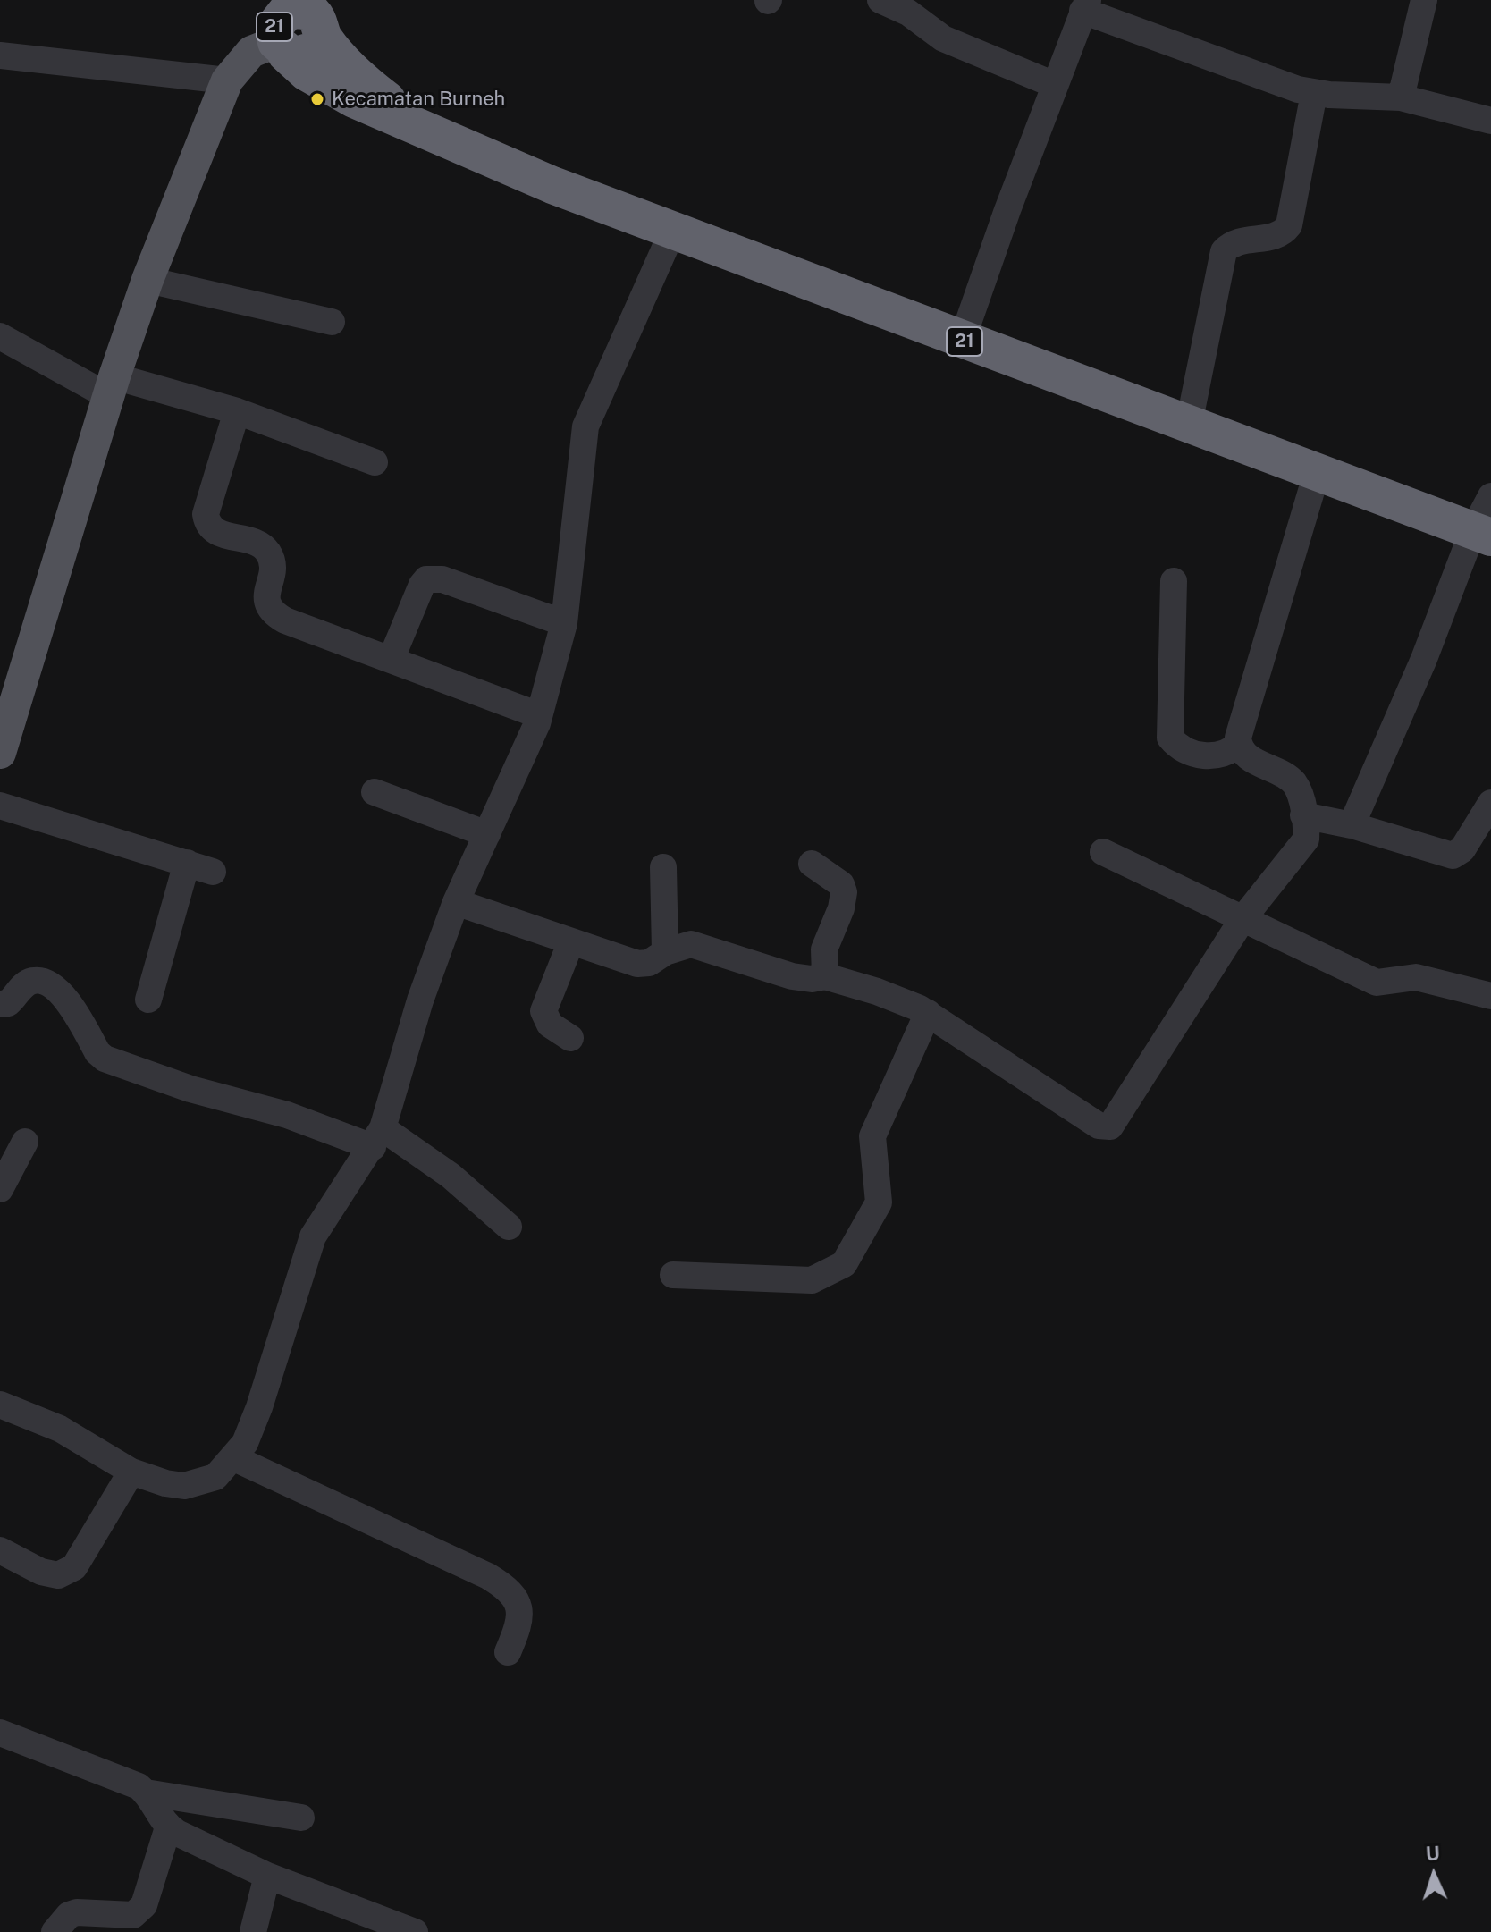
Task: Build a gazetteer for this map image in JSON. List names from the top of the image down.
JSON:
{
  "streets": {
    "highway": ["21"]
  },
  "places": ["Kecamatan Burneh"],
  "north": "top"
}
